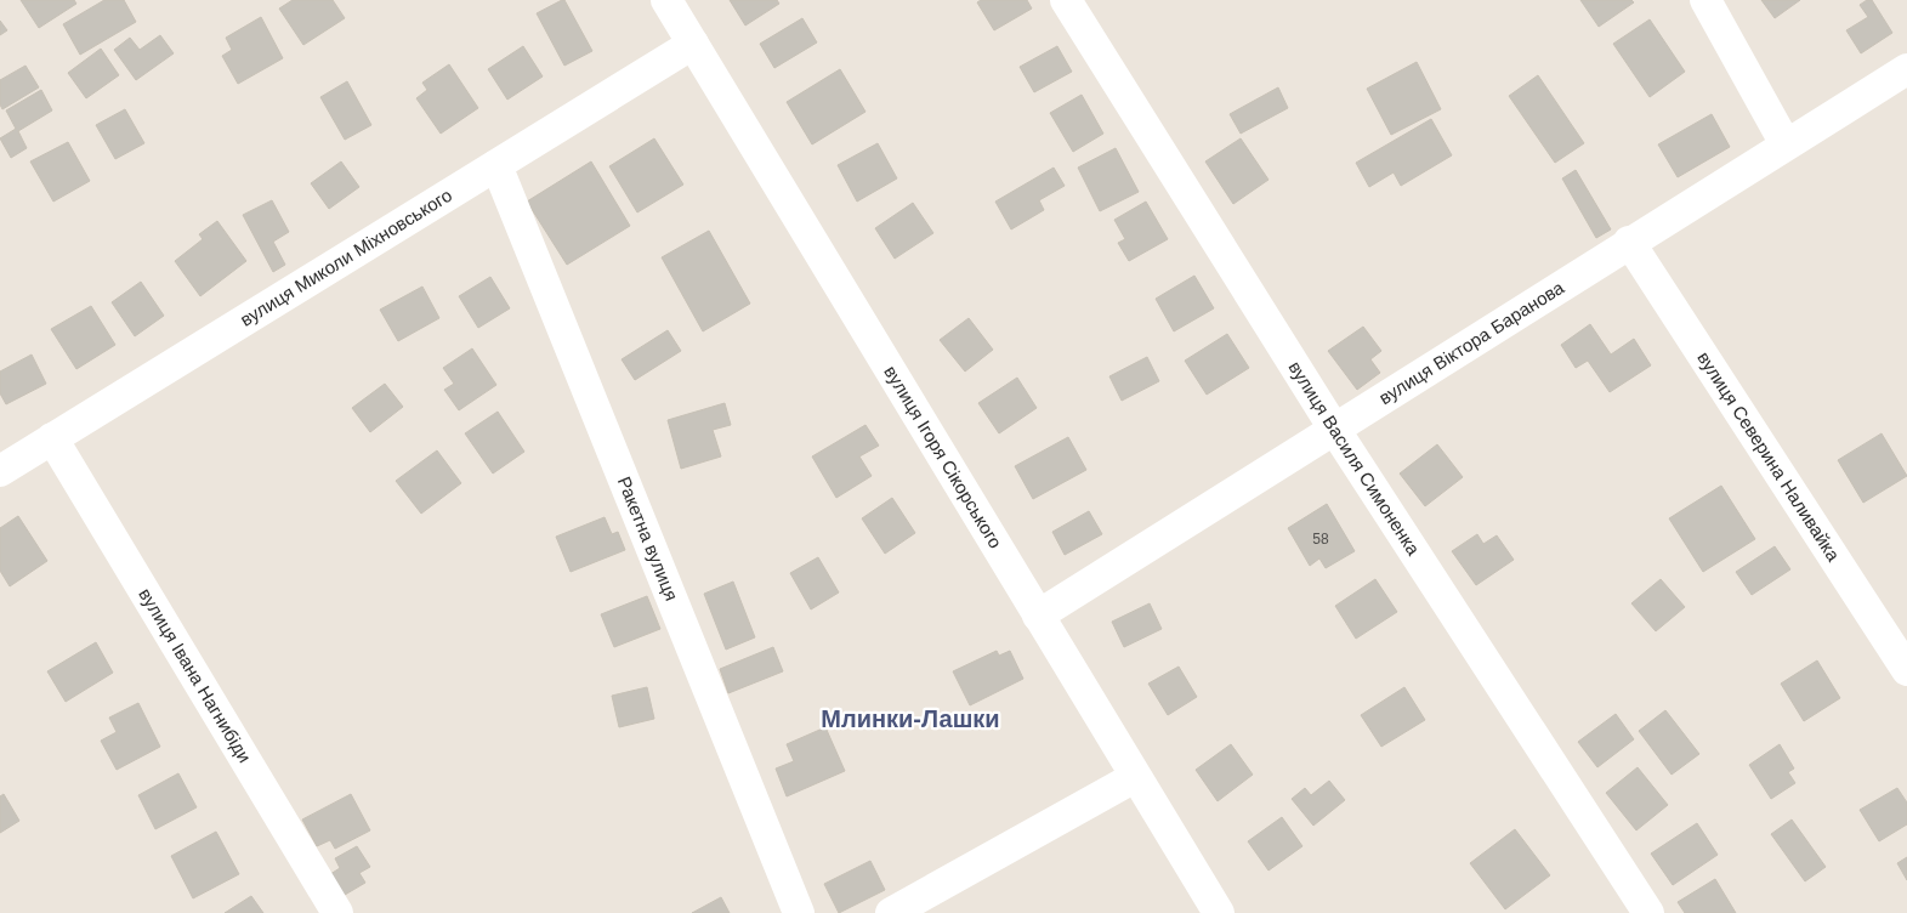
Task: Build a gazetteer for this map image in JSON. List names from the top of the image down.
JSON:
{
  "streets": {
    "street": [
      "вулиця Миколи Міхновського",
      "вулиця Віктора Баранова",
      "вулиця Ігоря Сікорського",
      "вулиця Северина Наливайка",
      "вулиця Василя Симоненка",
      "Ракетна вулиця",
      "вулиця Івана Нагнибіди"
    ]
  },
  "crossings": [
    ["вулиця Миколи Міхновського", "вулиця Ігоря Сікорського"],
    ["вулиця Миколи Міхновського", "Ракетна вулиця"],
    ["вулиця Миколи Міхновського", "вулиця Івана Нагнибіди"],
    ["вулиця Віктора Баранова", "вулиця Ігоря Сікорського"],
    ["вулиця Віктора Баранова", "вулиця Северина Наливайка"],
    ["вулиця Віктора Баранова", "вулиця Василя Симоненка"]
  ],
  "districts": ["Млинки-Лашки"],
  "house_numbers": ["58"]
}
